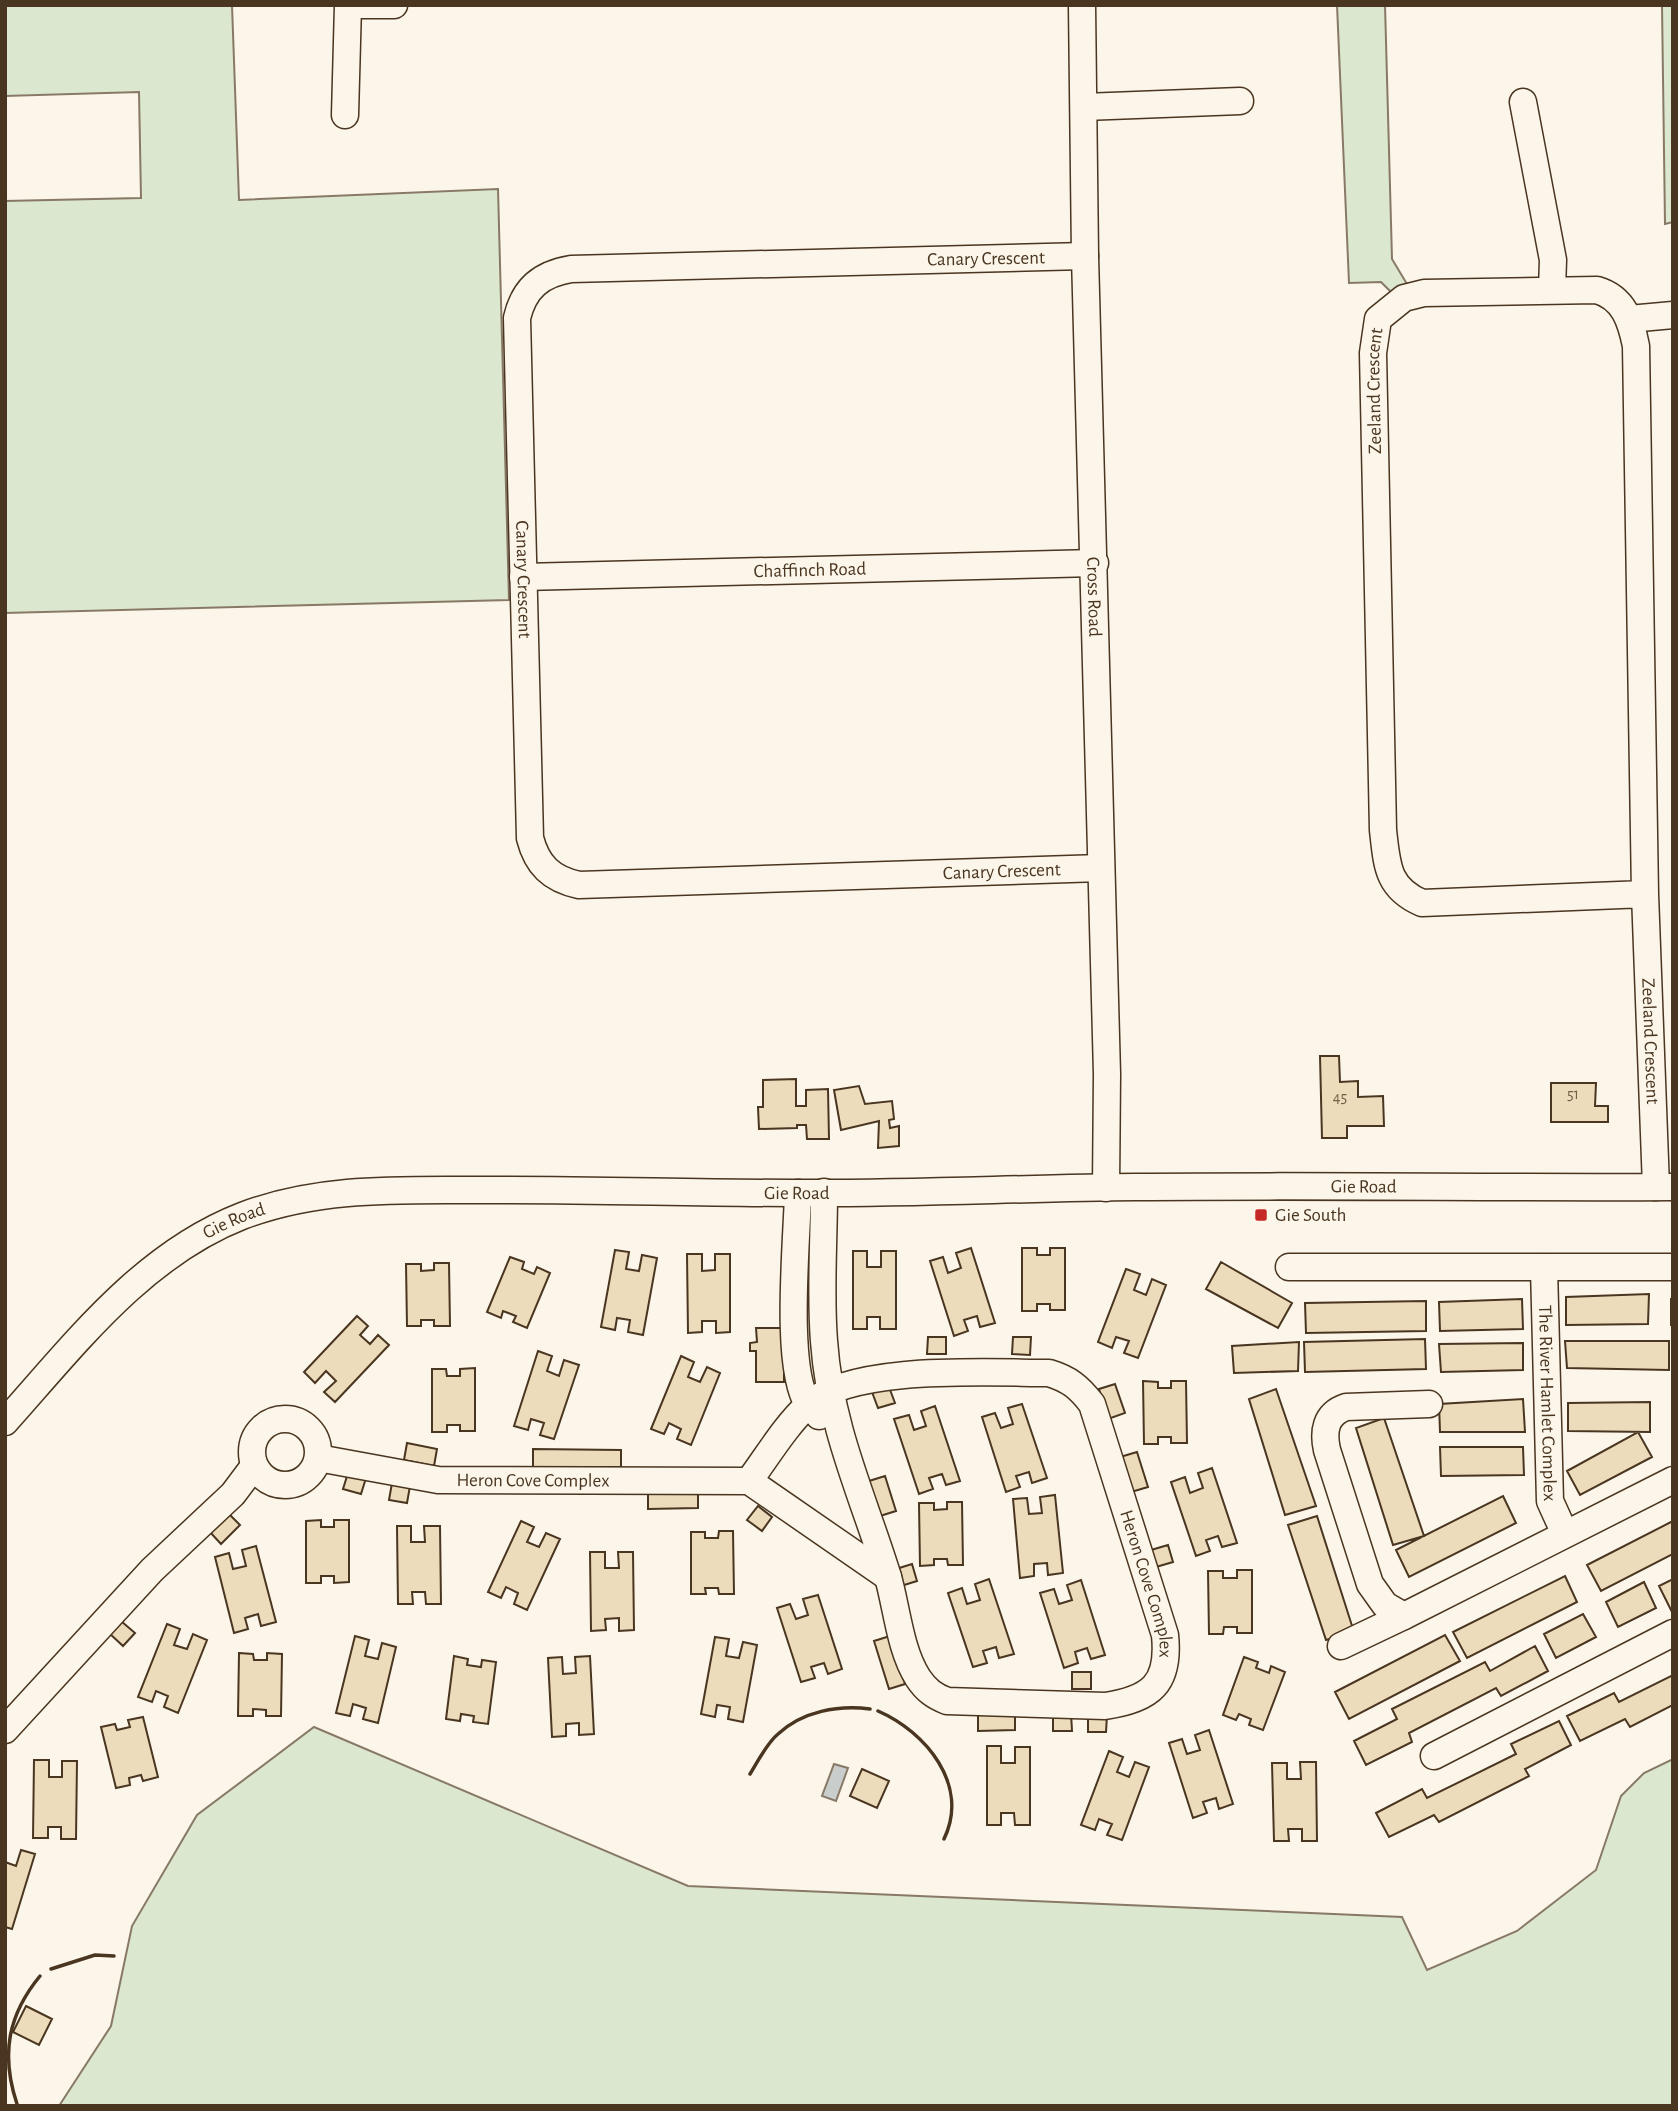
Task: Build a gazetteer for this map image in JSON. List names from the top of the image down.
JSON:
{
  "streets": {
    "street": [
      "Canary Crescent",
      "Zeeland Crescent",
      "Chaffinch Road",
      "Cross Road",
      "Gie Road",
      "The River Hamlet Complex",
      "Heron Cove Complex"
    ]
  },
  "crossings": [
    ["Canary Crescent", "Chaffinch Road"],
    ["Canary Crescent", "Cross Road"],
    ["Zeeland Crescent", "Gie Road"],
    ["Chaffinch Road", "Cross Road"],
    ["Cross Road", "Gie Road"],
    ["Gie Road", "Heron Cove Complex"]
  ],
  "places": {
    "transit": ["Gie South"]
  },
  "house_numbers": ["51", "45"]
}
